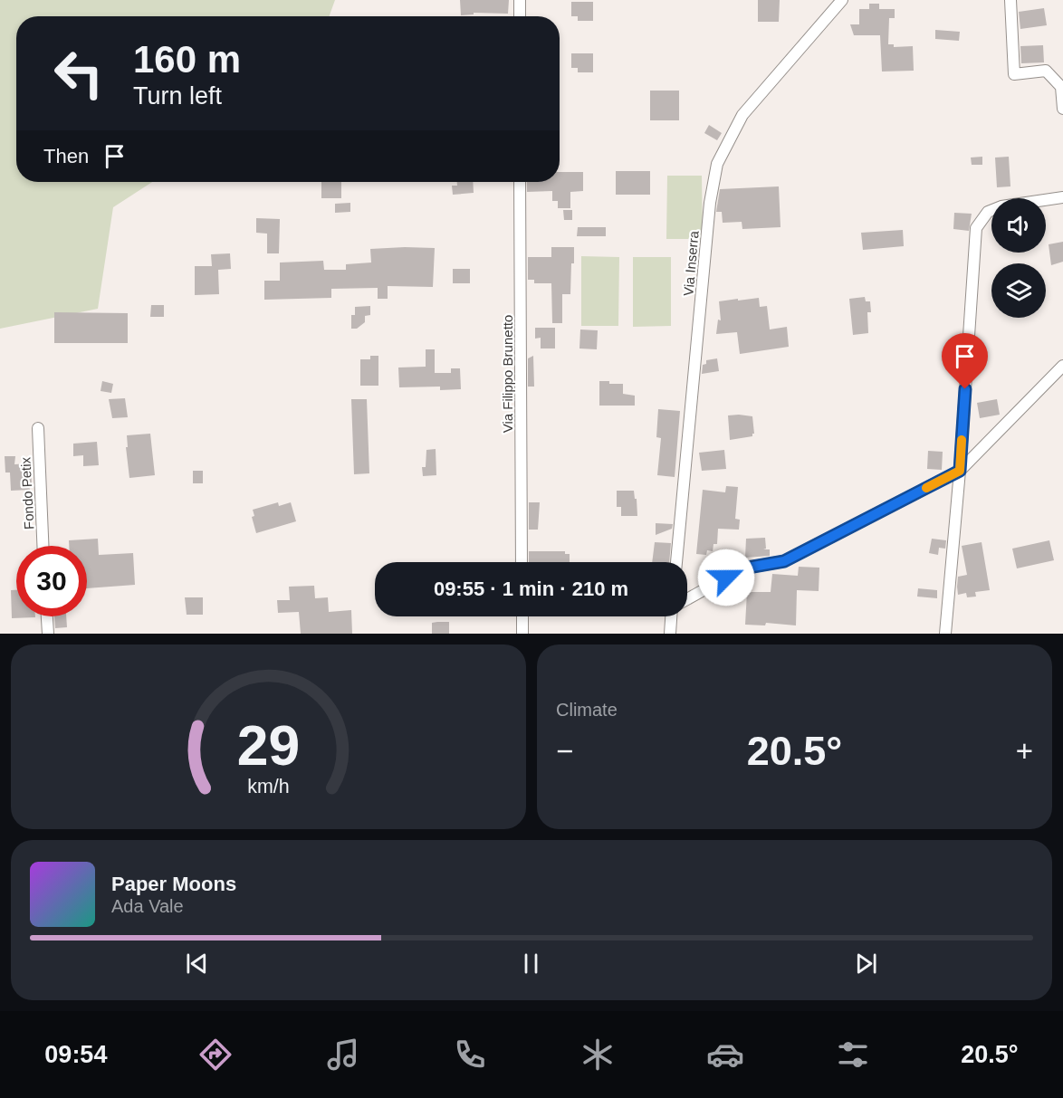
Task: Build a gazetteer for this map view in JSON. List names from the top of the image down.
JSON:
{
  "streets": {
    "street": ["Via Inserra", "Via Filippo Brunetto", "Fondo Petix"]
  },
  "page": {
    "turn": ["160 m", "Turn left"],
    "then": "Then",
    "limit": "30",
    "trip": "09:55 · 1 min · 210 m",
    "tile": "Climate",
    "heat": ["−", "20.5°", "+"],
    "song": ["Paper Moons", "Ada Vale"],
    "tabs": ["09:54", "20.5°"],
    "gauge": ["29", "km/h"]
  }
}
